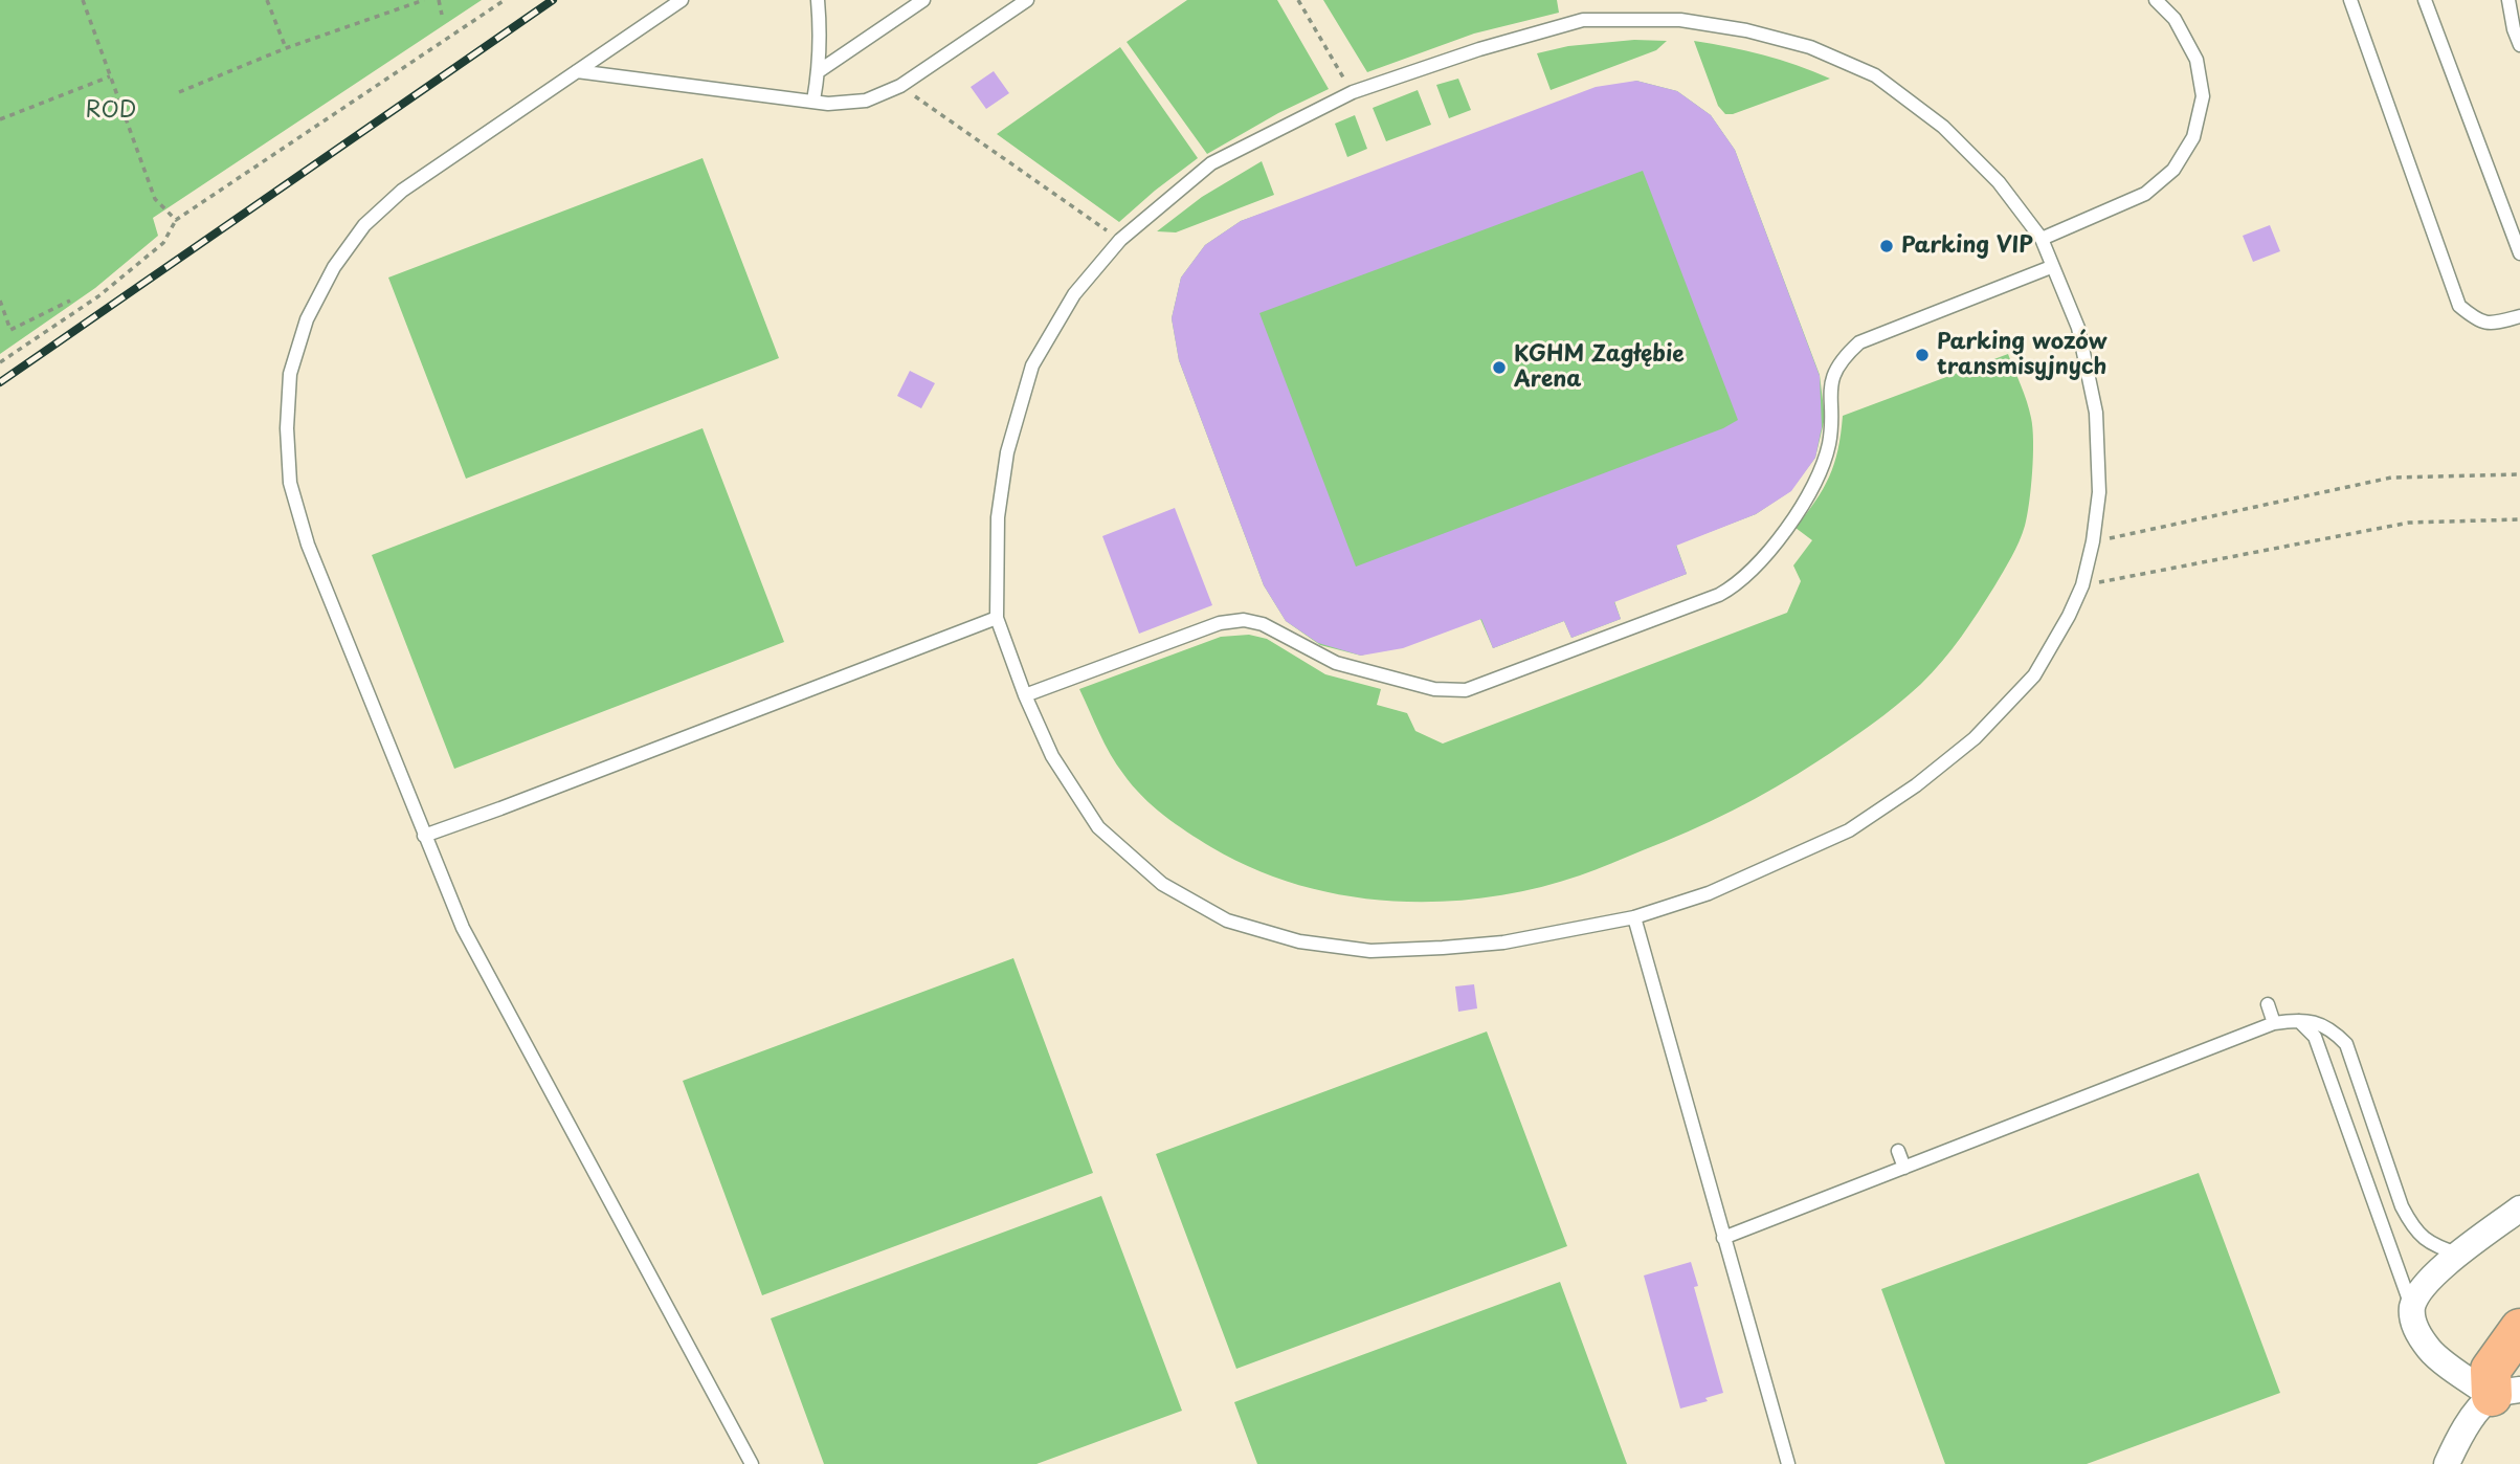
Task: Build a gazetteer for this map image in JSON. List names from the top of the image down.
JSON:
{
  "parks": ["ROD"],
  "places": ["Parking VIP", "Parking wozów transmisyjnych", "KGHM Zagłębie Arena"]
}
